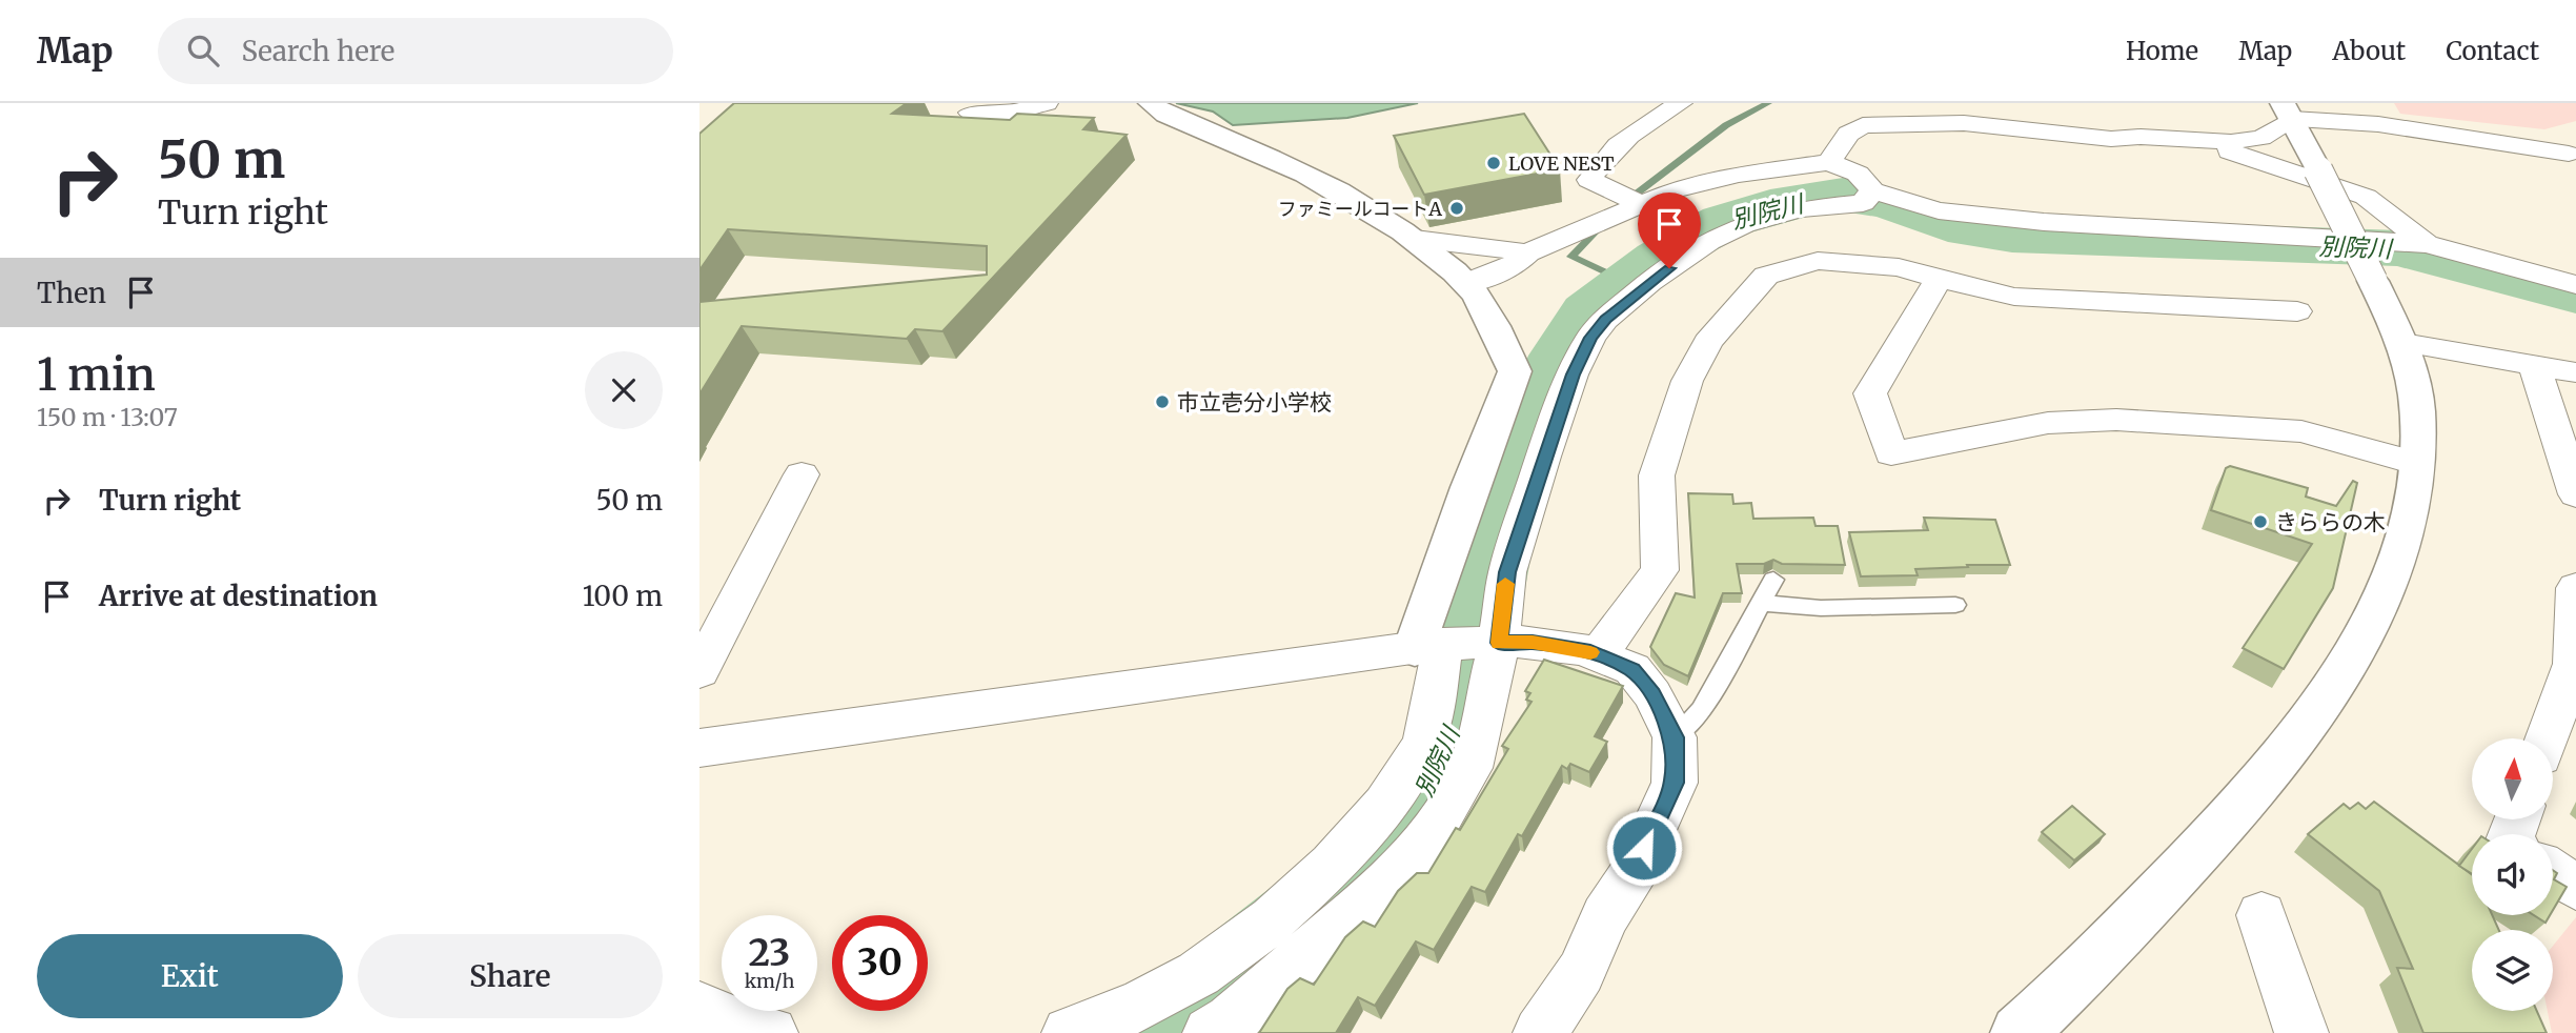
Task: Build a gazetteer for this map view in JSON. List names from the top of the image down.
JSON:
{
  "water": ["別院川"],
  "places": [
    "LOVE NEST",
    "ファミールコートA",
    "市立壱分小学校",
    "きららの木"
  ],
  "north": "top",
  "page": {
    "header": "Map",
    "search": "Search here",
    "nav": [
      "Home",
      "Map",
      "About",
      "Contact"
    ],
    "turn": ["50 m", "Turn right"],
    "then": "Then",
    "heading": ["1 min", "150 m · 13:07"],
    "list": [
      {
        "name": "Turn right",
        "value": "50 m"
      },
      {
        "name": "Arrive at destination",
        "value": "100 m"
      }
    ],
    "speed": "23 km/h",
    "limit": "30",
    "buttons": ["Exit", "Share"]
  }
}
